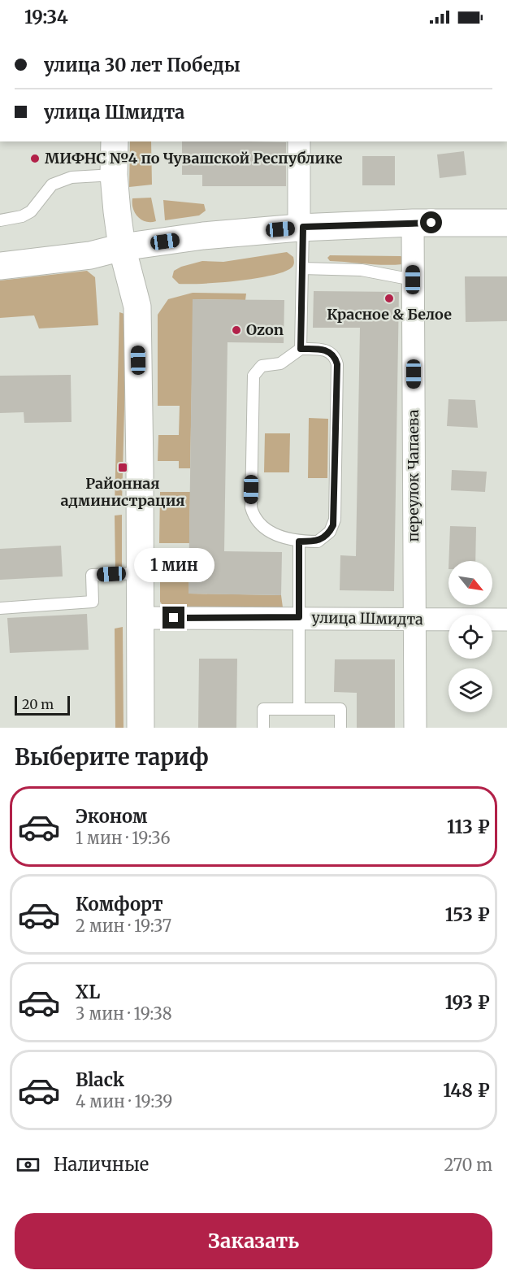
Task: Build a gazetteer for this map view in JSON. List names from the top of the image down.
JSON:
{
  "streets": {
    "street": ["переулок Чапаева", "улица Шмидта"]
  },
  "crossings": [
    ["переулок Чапаева", "улица Шмидта"]
  ],
  "places": {
    "other": ["МИФНС №4 по Чувашской Республике", "Красное & Белое", "Ozon"],
    "transit": ["Районная администрация"]
  },
  "scale_bar": "20 m",
  "north": "bottom right",
  "page": {
    "status": "19:34",
    "banner": ["улица 30 лет Победы", "улица Шмидта"],
    "bubble": "1 мин",
    "scale": "20 m",
    "heading": "Выберите тариф",
    "list": [
      {
        "name": "Эконом",
        "note": "1 мин · 19:36",
        "value": "113 ₽"
      },
      {
        "name": "Комфорт",
        "note": "2 мин · 19:37",
        "value": "153 ₽"
      },
      {
        "name": "XL",
        "note": "3 мин · 19:38",
        "value": "193 ₽"
      },
      {
        "name": "Black",
        "note": "4 мин · 19:39",
        "value": "148 ₽"
      }
    ],
    "pay": ["Наличные", "270 m"],
    "buttons": "Заказать"
  }
}
